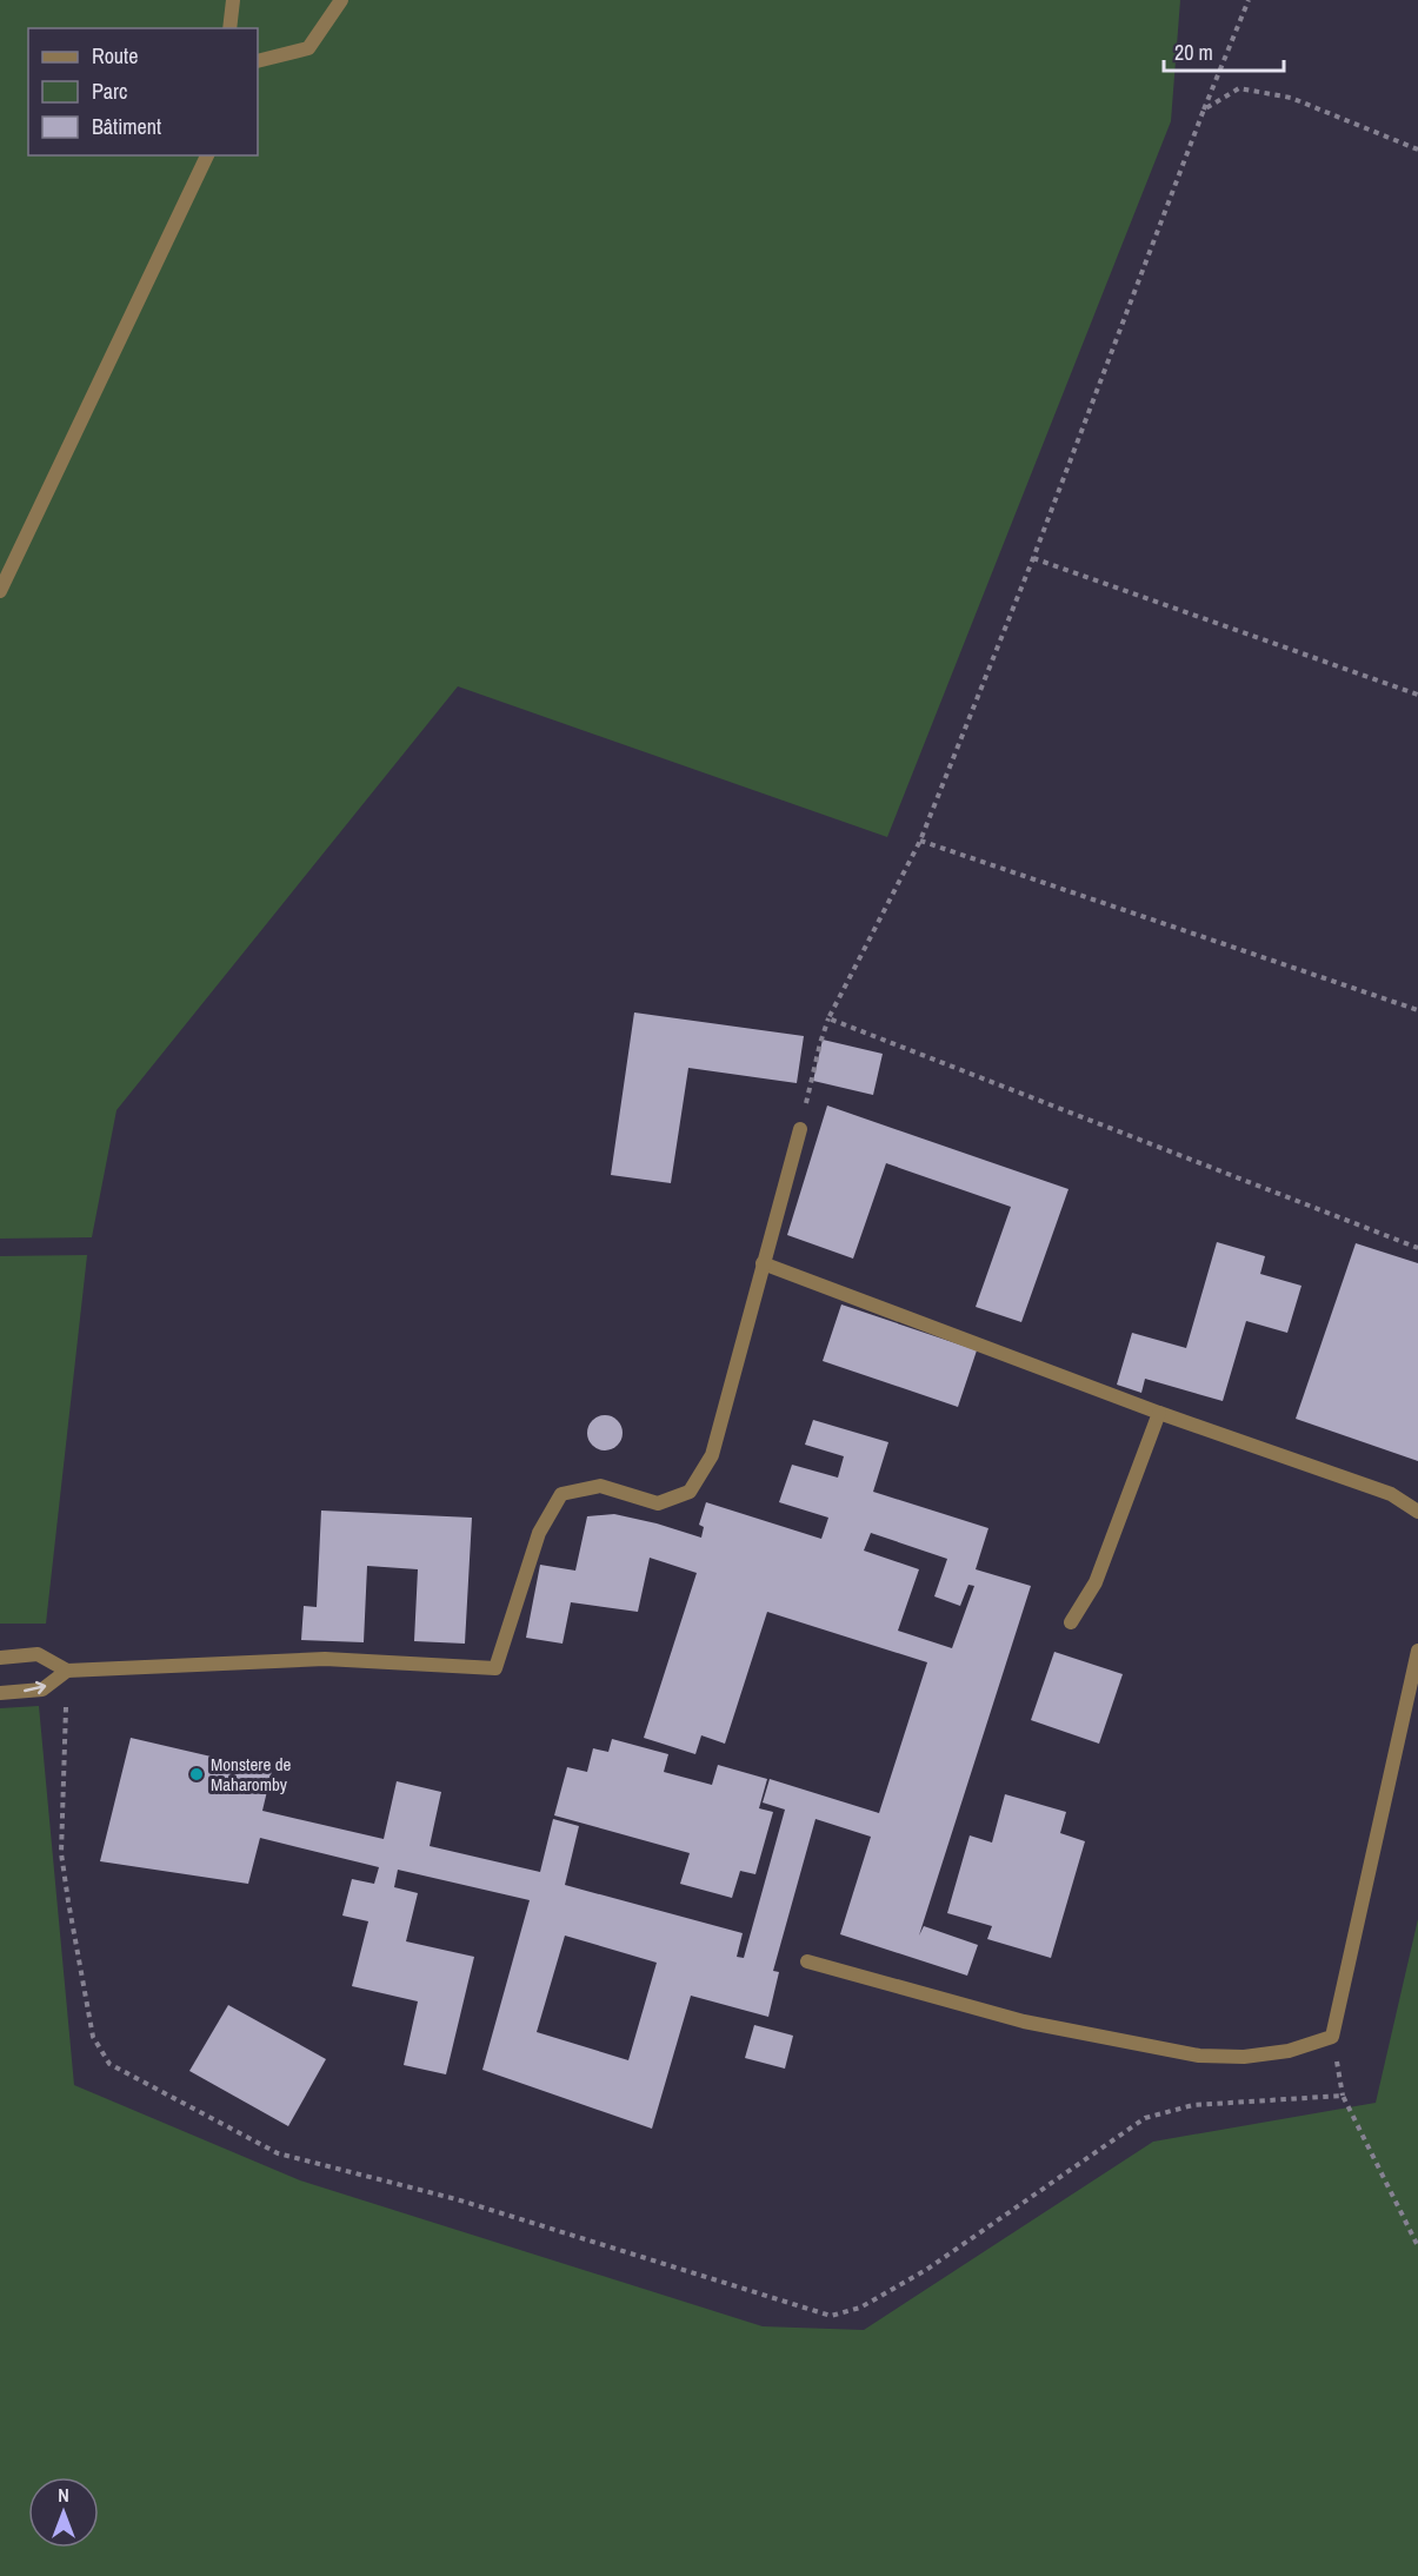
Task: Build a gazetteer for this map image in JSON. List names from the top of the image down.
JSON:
{
  "places": ["Monstere de Maharomby"],
  "legend": ["Route", "Parc", "Bâtiment"],
  "scale_bar": "20 m",
  "north": "top"
}
